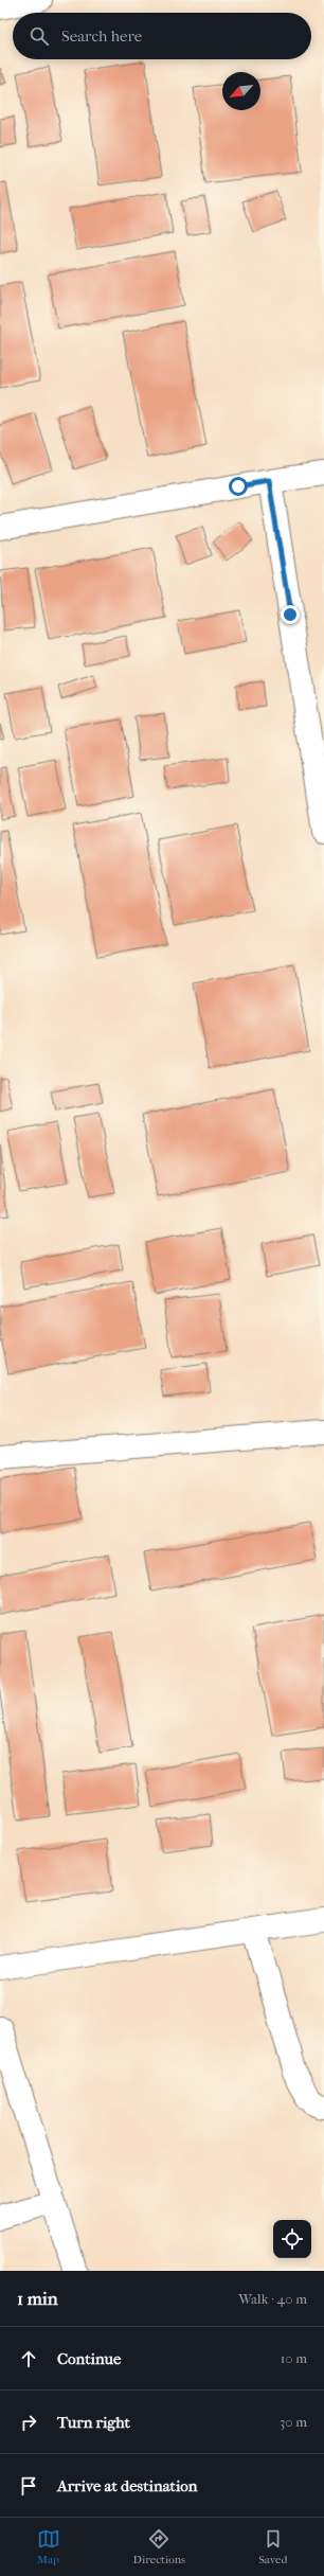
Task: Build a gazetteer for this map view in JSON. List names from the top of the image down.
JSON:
{
  "north": "bottom left",
  "page": {
    "search": "Search here",
    "heading": ["1 min", "Walk · 40 m"],
    "list": [
      ["Continue", "10 m"],
      ["Turn right", "30 m"],
      "Arrive at destination"
    ],
    "nav": ["Map", "Directions", "Saved"]
  }
}
